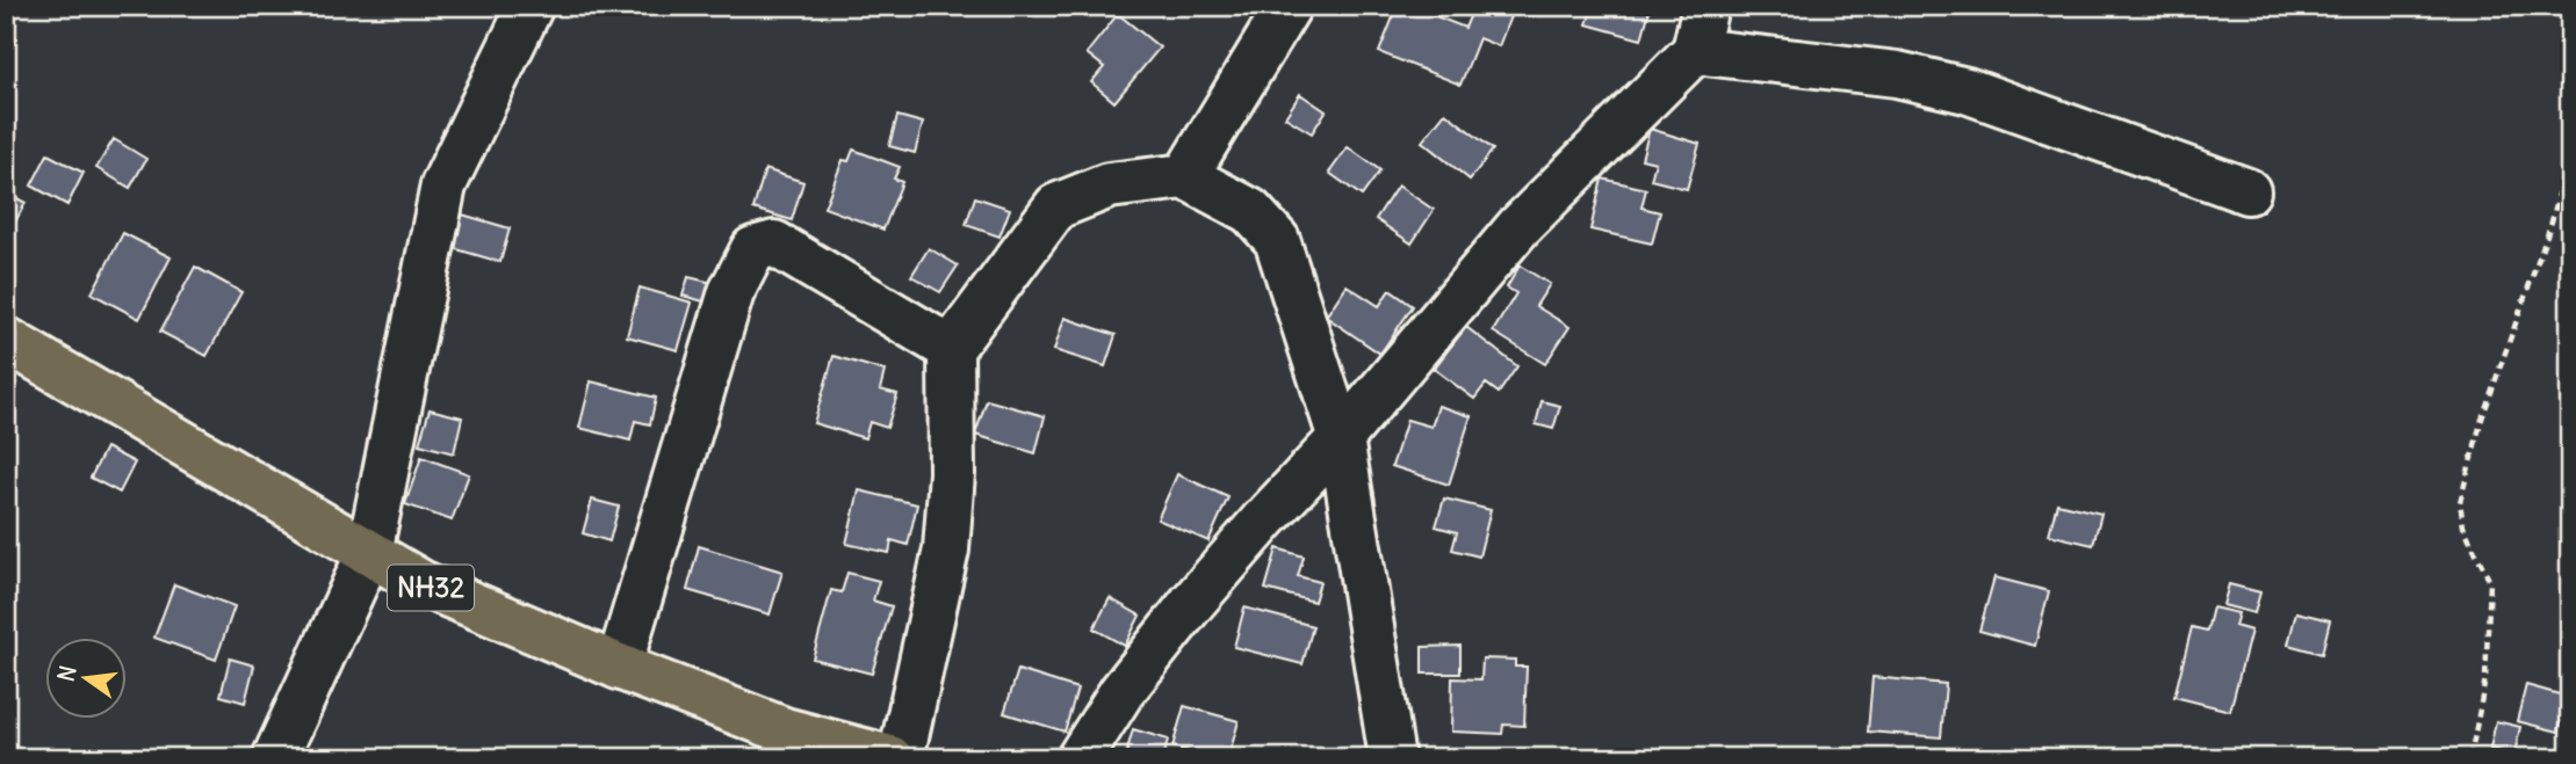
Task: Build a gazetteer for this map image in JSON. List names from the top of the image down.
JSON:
{
  "streets": {
    "highway": ["NH32"]
  },
  "north": "left"
}
